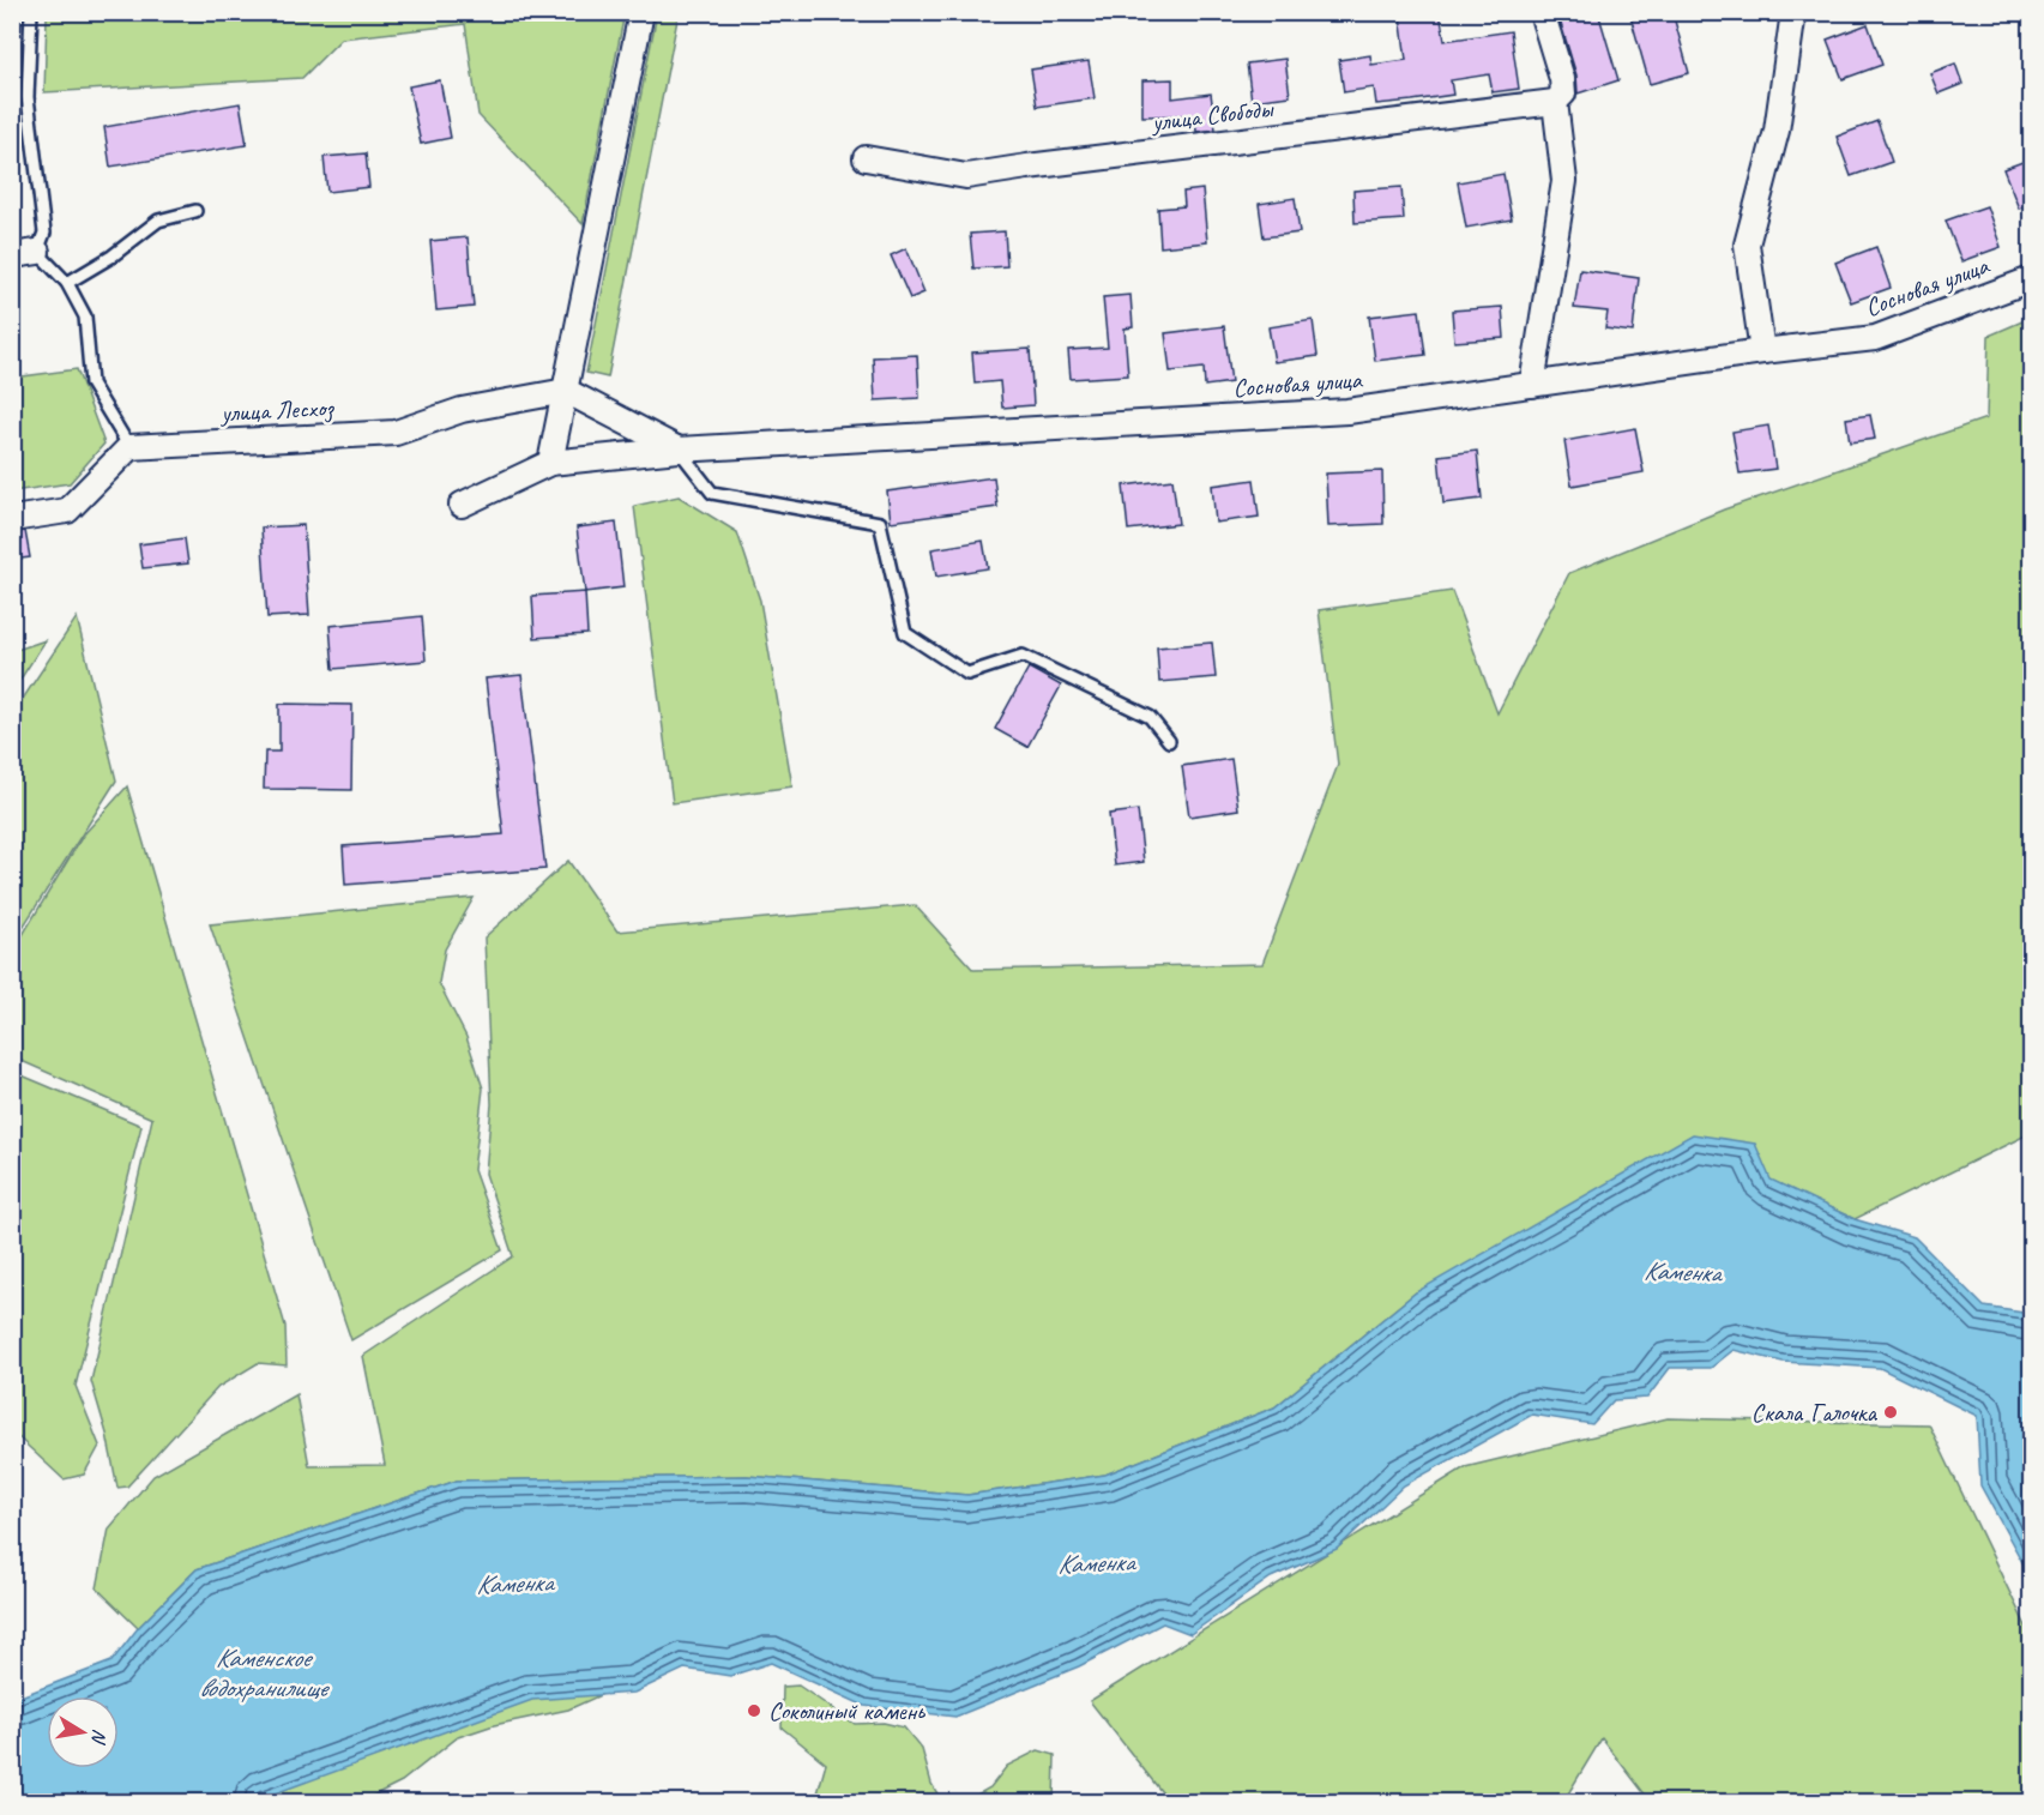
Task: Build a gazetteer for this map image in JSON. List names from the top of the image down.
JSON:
{
  "streets": {
    "street": ["улица Свободы", "Сосновая улица", "улица Лесхоз"]
  },
  "water": ["Каменка", "Каменское водохранилище"],
  "places": ["Скала Галочка", "Соколиный камень"],
  "north": "right"
}
